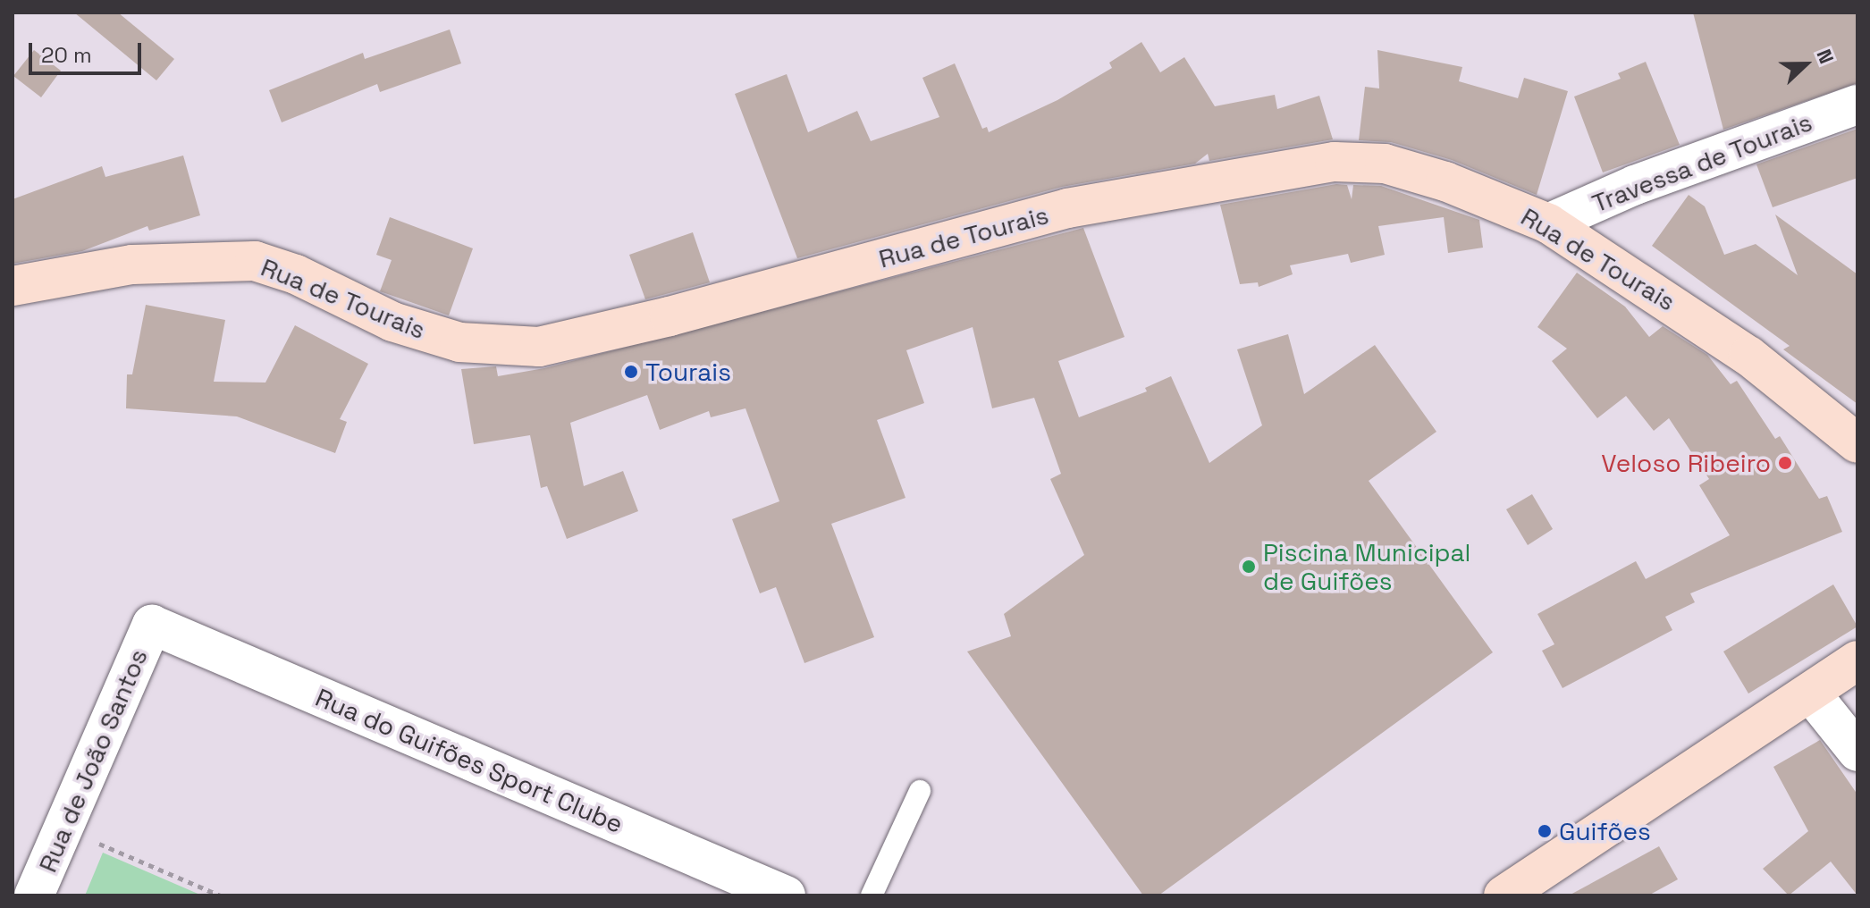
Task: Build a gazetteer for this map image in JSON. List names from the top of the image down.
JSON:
{
  "streets": {
    "street": [
      "Travessa de Tourais",
      "Rua de Tourais",
      "Rua de João Santos",
      "Rua do Guifões Sport Clube"
    ]
  },
  "crossings": [
    ["Travessa de Tourais", "Rua de Tourais"],
    ["Rua de João Santos", "Rua do Guifões Sport Clube"]
  ],
  "places": [
    "Tourais",
    "Veloso Ribeiro",
    "Piscina Municipal de Guifões",
    "Guifões"
  ],
  "scale_bar": "20 m",
  "north": "right"
}
